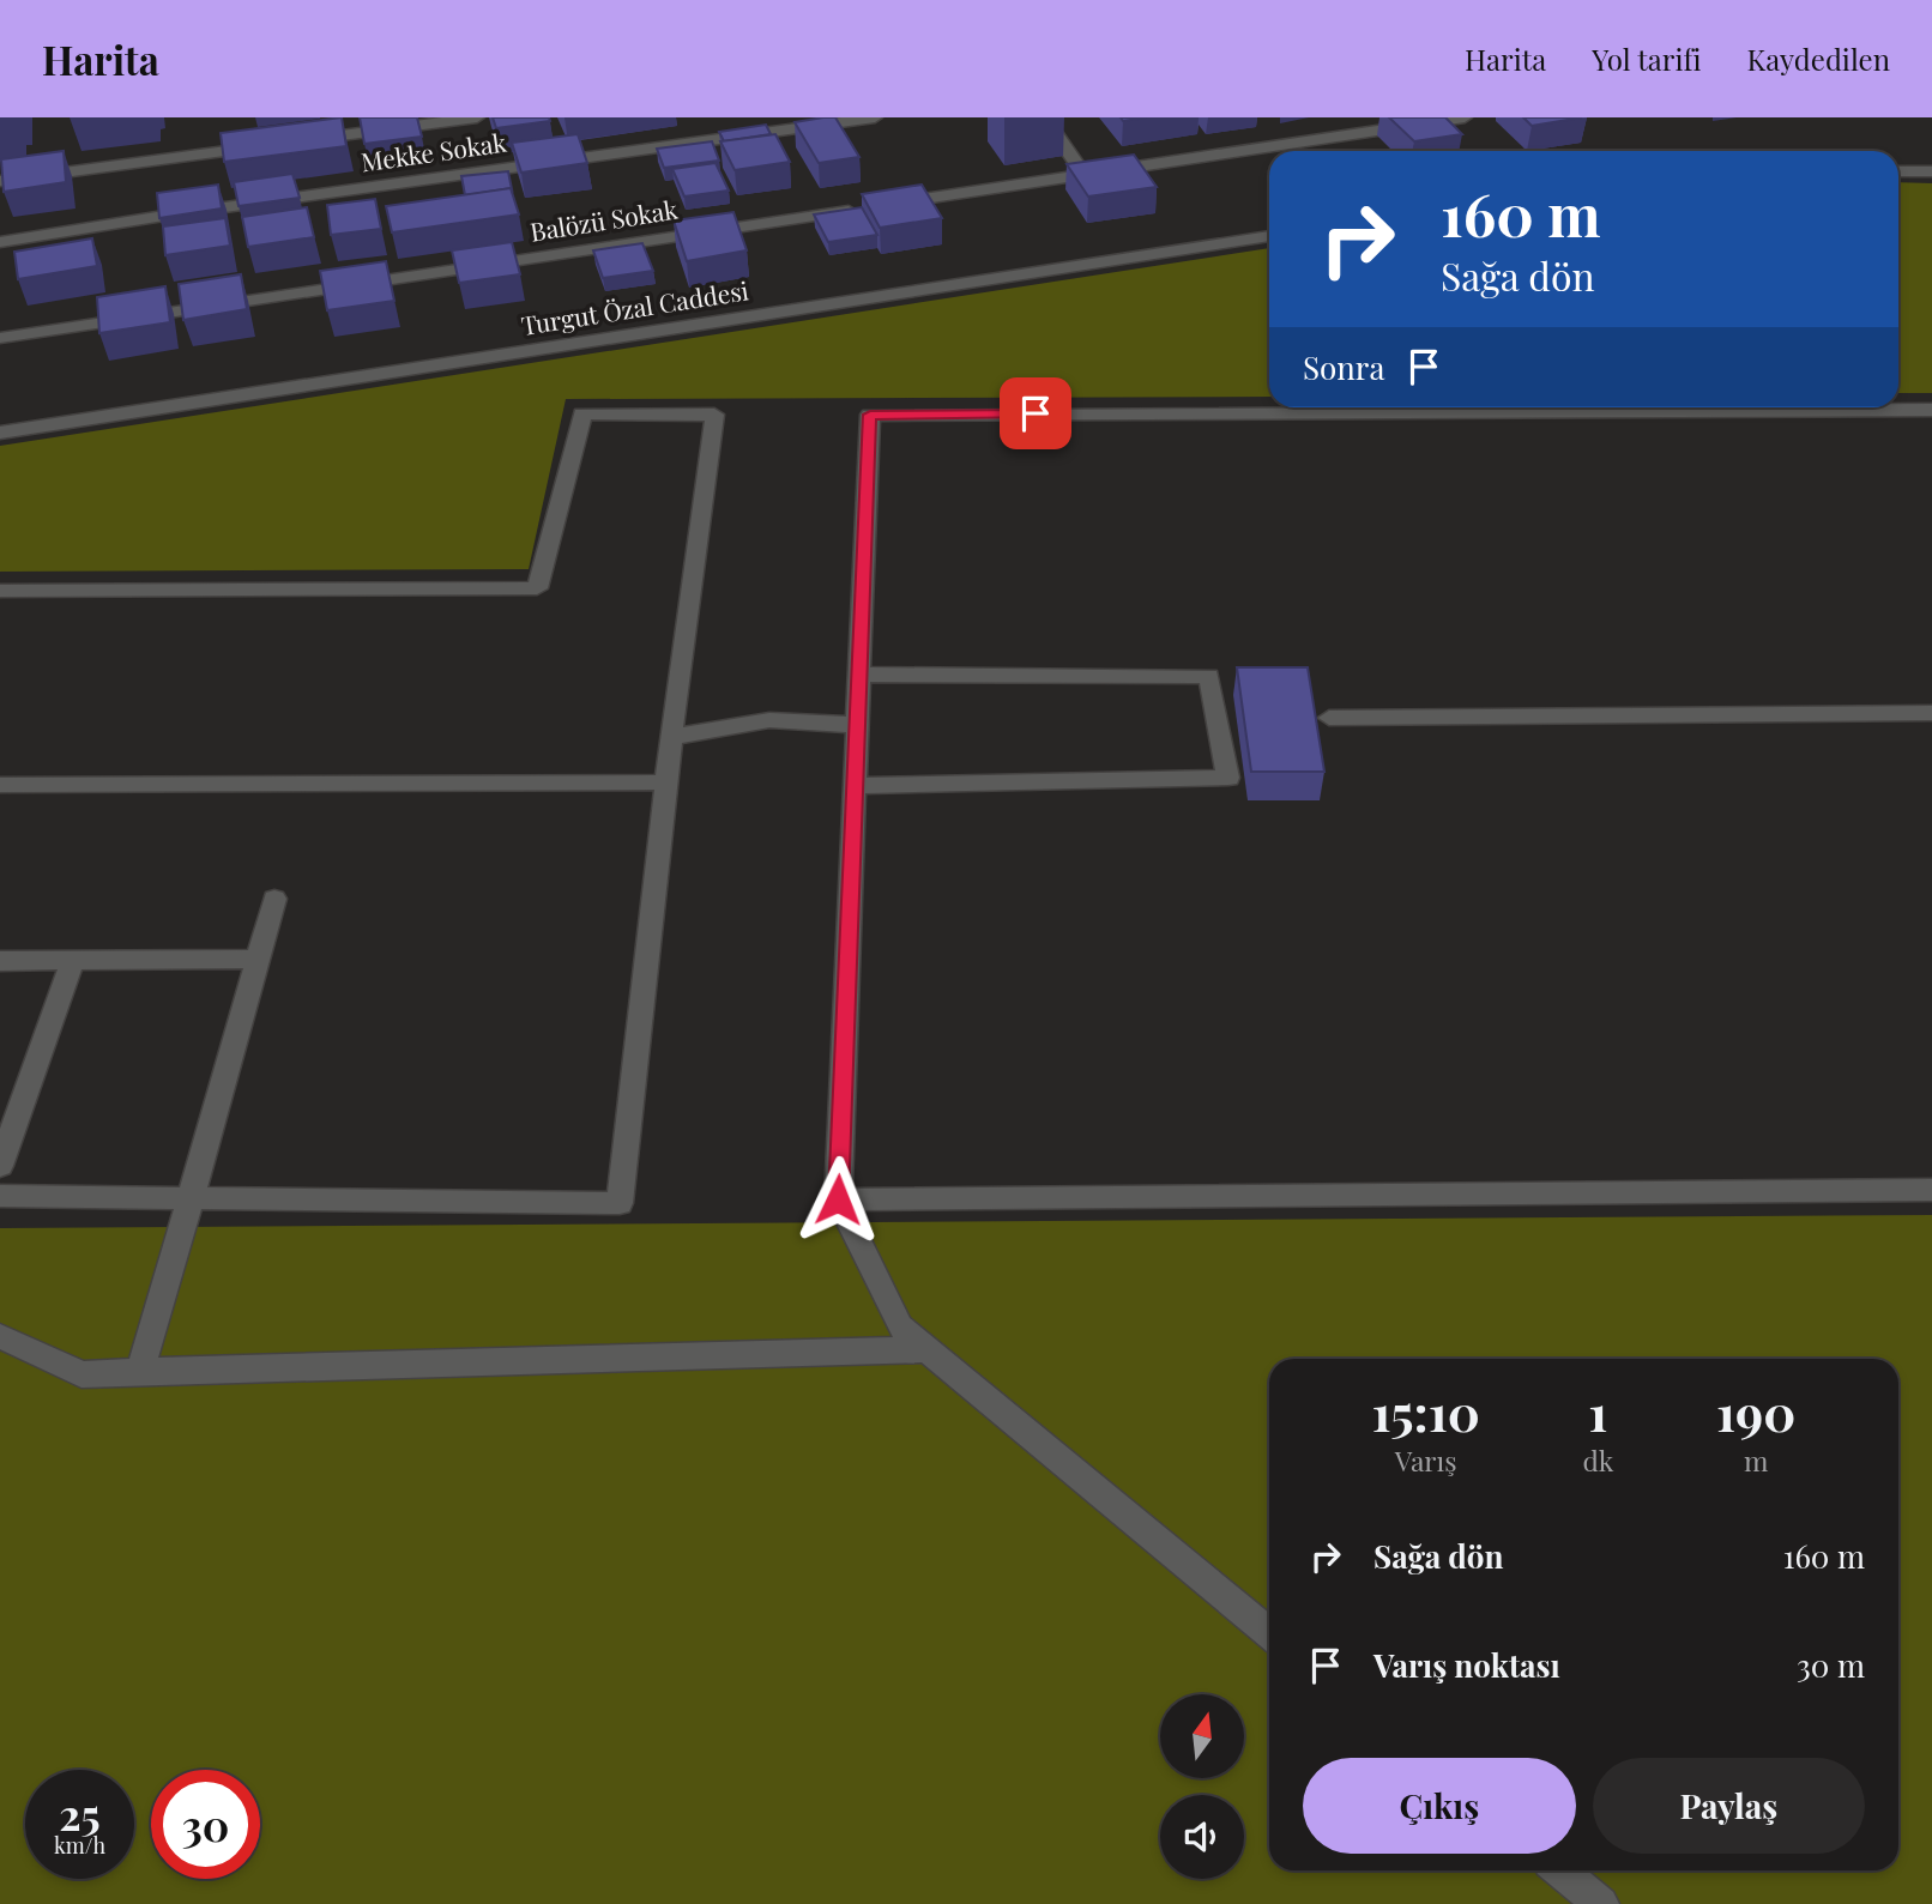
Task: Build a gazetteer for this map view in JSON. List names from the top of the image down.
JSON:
{
  "streets": {
    "street": ["Mekke Sokak", "Balözü Sokak", "Turgut Özal Caddesi"]
  },
  "north": "top",
  "page": {
    "header": "Harita",
    "nav": ["Harita", "Yol tarifi", "Kaydedilen"],
    "turn": ["160 m", "Sağa dön"],
    "then": "Sonra",
    "eta": [
      "15:10",
      "Varış",
      "1",
      "dk",
      "190",
      "m"
    ],
    "list": [
      {
        "name": "Sağa dön",
        "value": "160 m"
      },
      {
        "name": "Varış noktası",
        "value": "30 m"
      }
    ],
    "buttons": ["Çıkış", "Paylaş"],
    "speed": "25 km/h",
    "limit": "30"
  }
}
